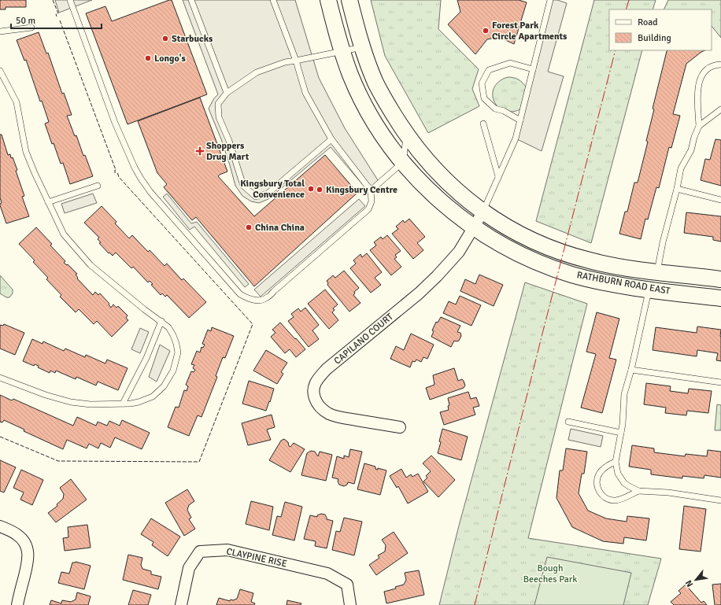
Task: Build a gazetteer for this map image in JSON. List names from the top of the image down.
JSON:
{
  "streets": {
    "street": ["RATHBURN ROAD EAST", "CAPILANO COURT", "CLAYPINE RISE"]
  },
  "crossings": [
    ["RATHBURN ROAD EAST", "CAPILANO COURT"]
  ],
  "parks": ["Bough Beeches Park"],
  "places": {
    "other": [
      "Forest Park Circle Apartments",
      "Starbucks",
      "Longo's",
      "Kingsbury Total Convenience",
      "Kingsbury Centre",
      "China China"
    ],
    "health": ["Shoppers Drug Mart"]
  },
  "legend": ["Road", "Building"],
  "scale_bar": "50 m",
  "north": "bottom left"
}
